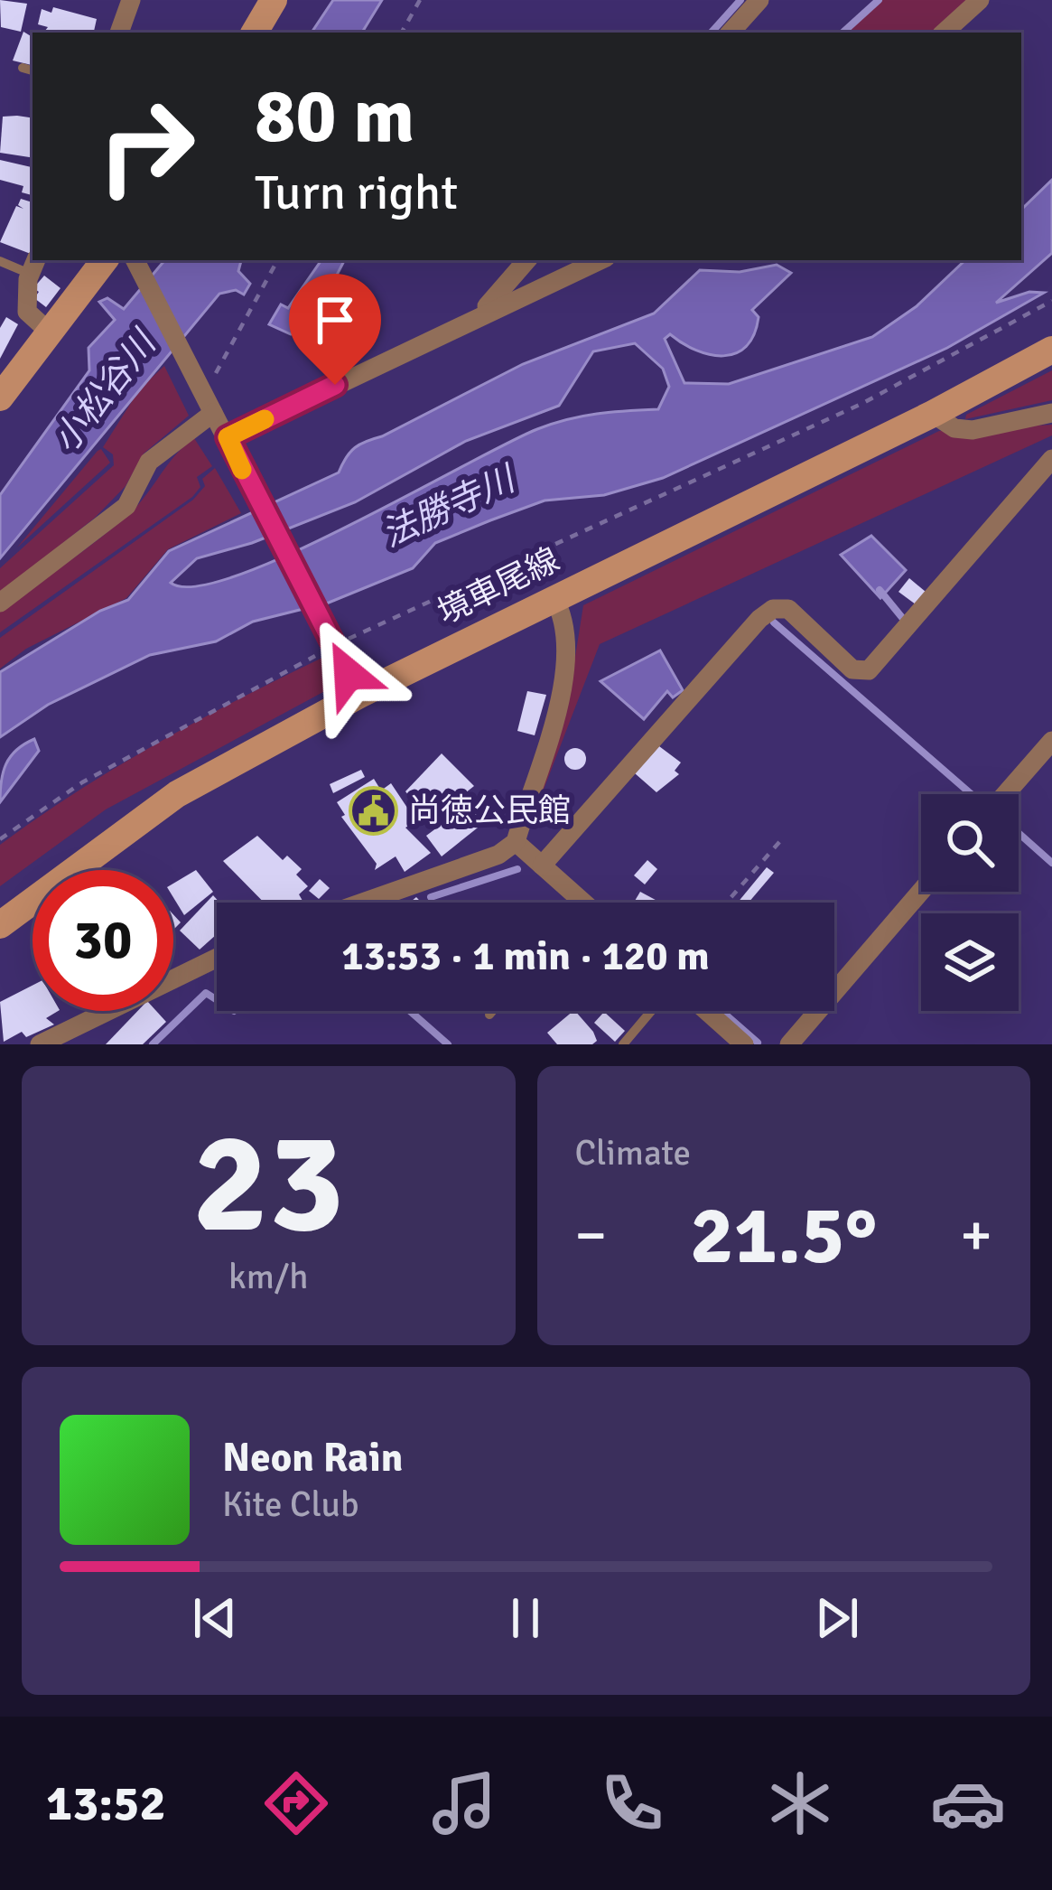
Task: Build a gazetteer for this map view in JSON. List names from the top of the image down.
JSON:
{
  "streets": {
    "main road": ["境車尾線"]
  },
  "water": ["小松谷川", "法勝寺川"],
  "places": {
    "public building": ["尚徳公民館"]
  },
  "page": {
    "turn": ["80 m", "Turn right"],
    "limit": "30",
    "trip": "13:53 · 1 min · 120 m",
    "tile": [
      ["23", "km/h"],
      "Climate"
    ],
    "heat": ["−", "21.5°", "+"],
    "song": ["Neon Rain", "Kite Club"],
    "tabs": "13:52"
  }
}
